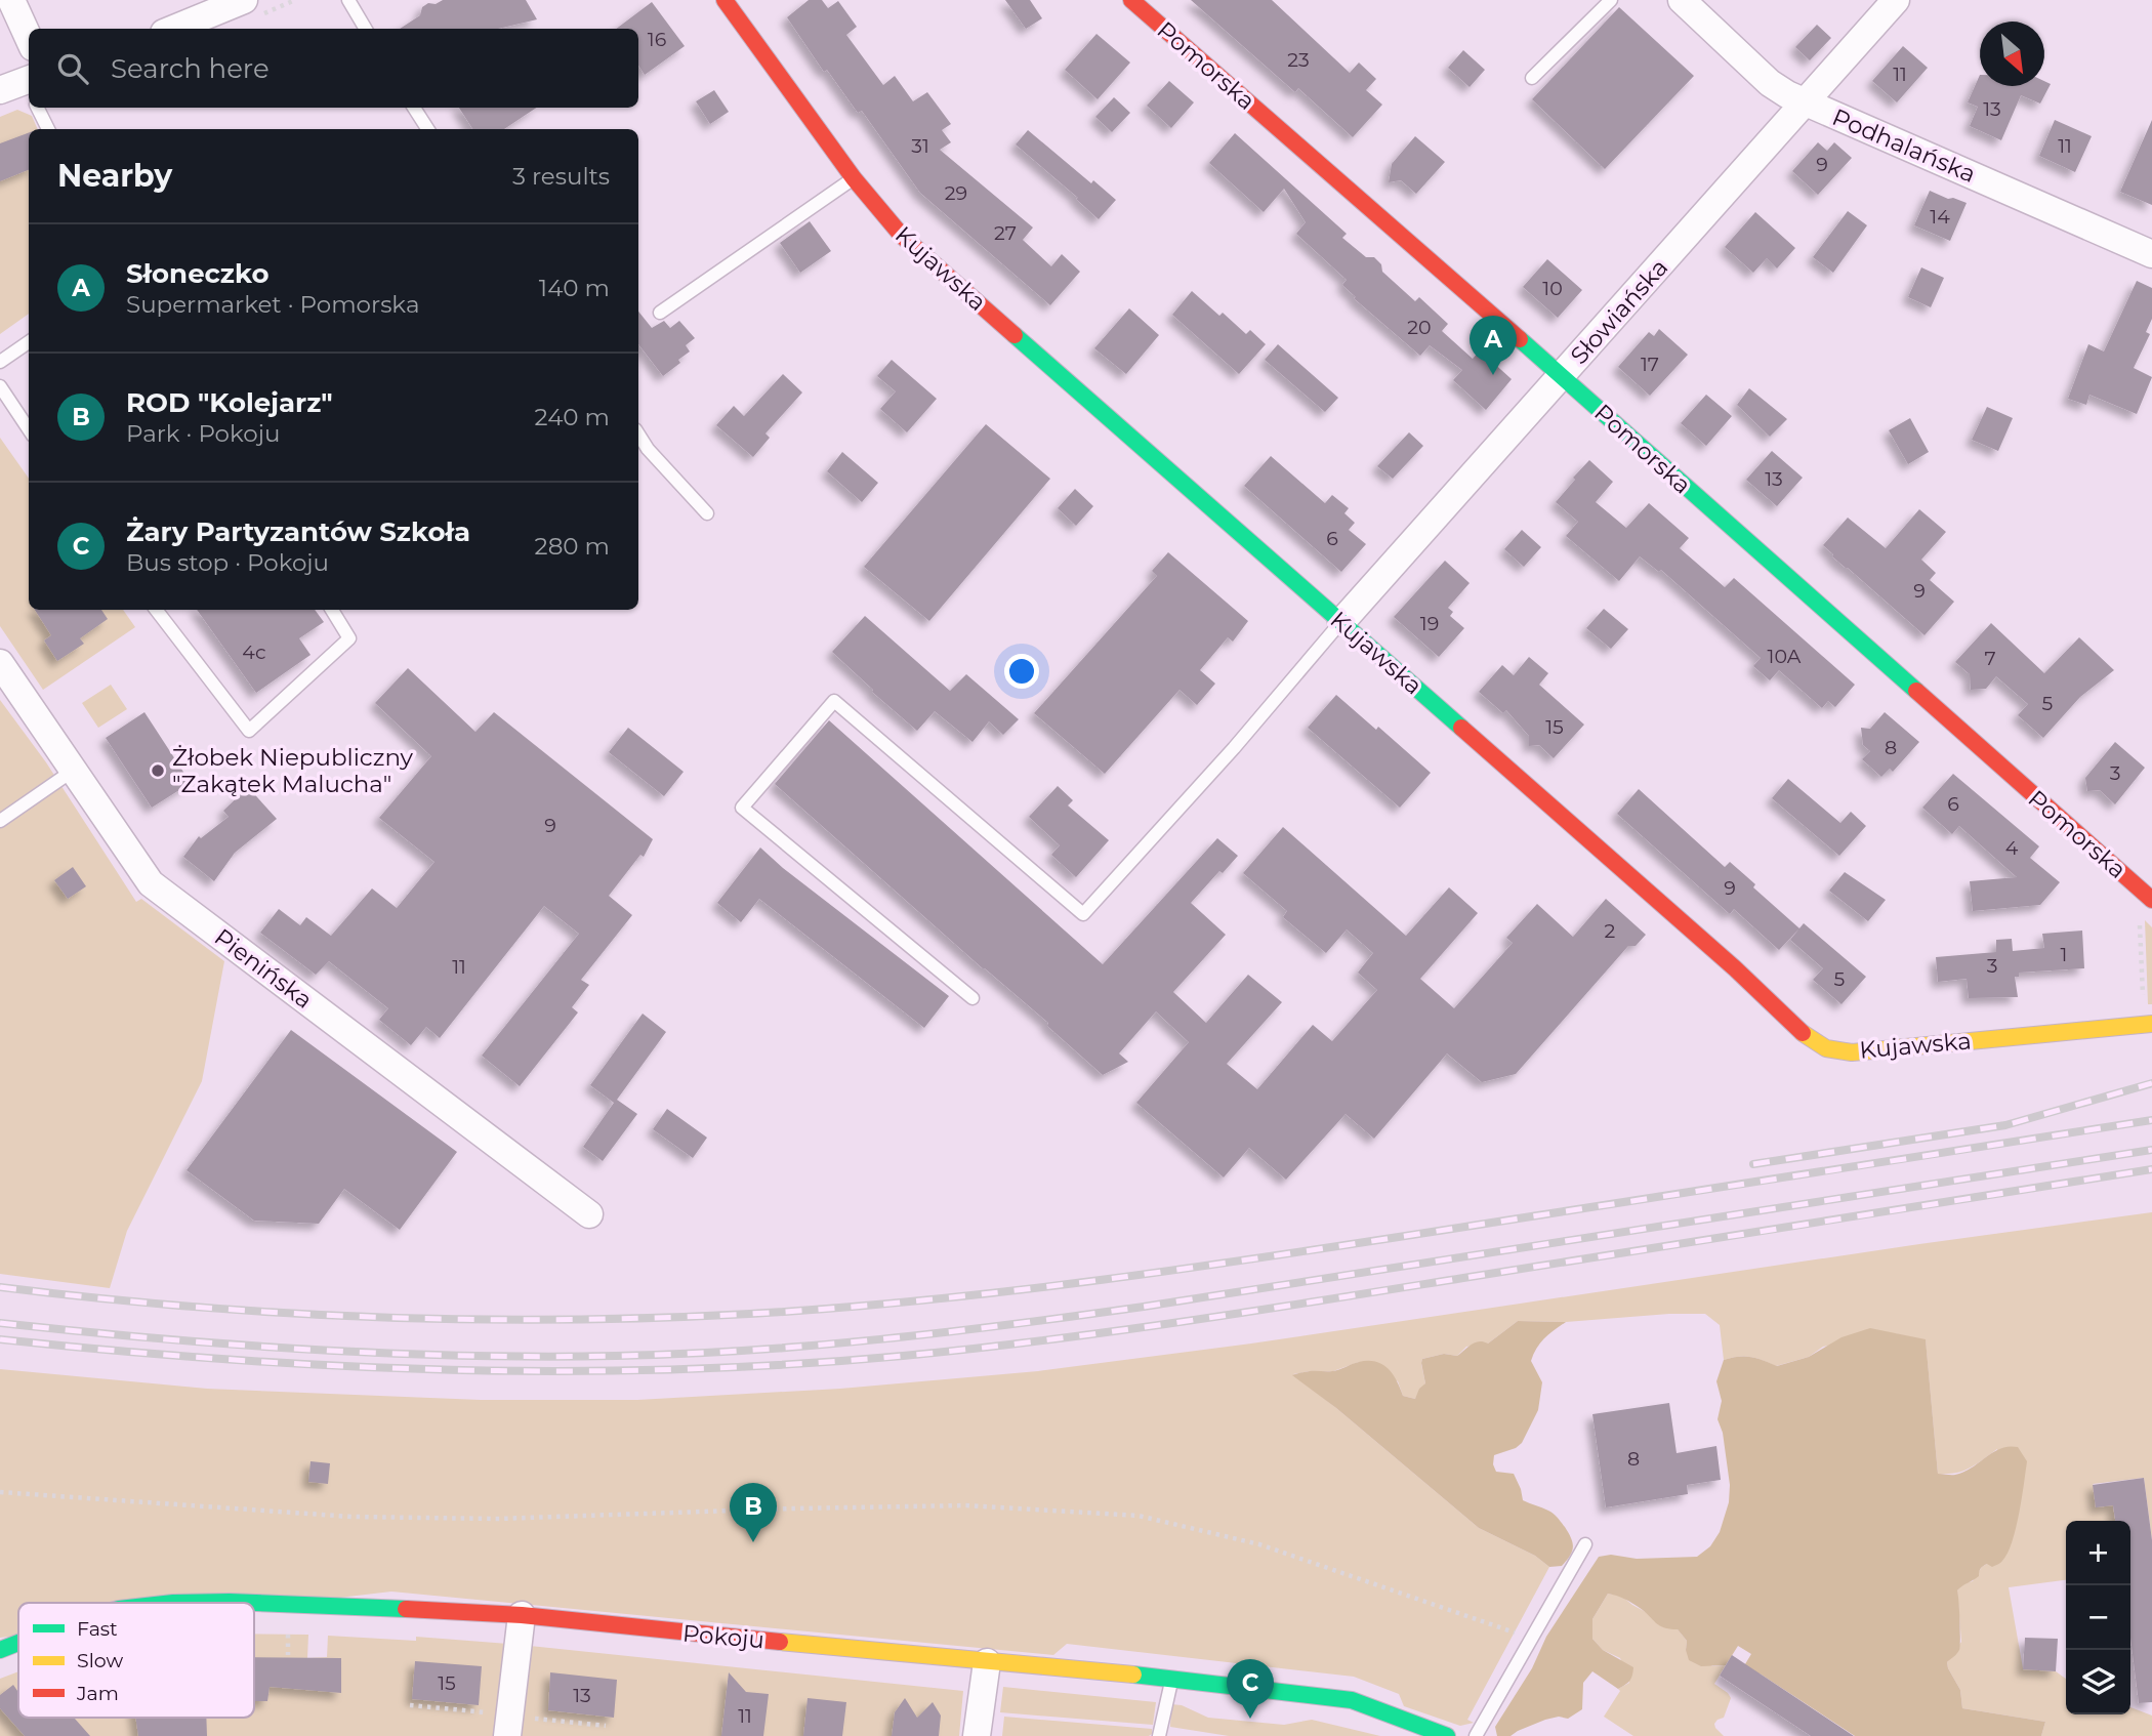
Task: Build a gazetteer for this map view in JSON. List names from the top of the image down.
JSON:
{
  "streets": {
    "street": [
      "Pomorska",
      "Podhalańska",
      "Kujawska",
      "Słowiańska",
      "Pienińska",
      "Pokoju"
    ]
  },
  "crossings": [
    ["Pomorska", "Słowiańska"],
    ["Podhalańska", "Słowiańska"],
    ["Kujawska", "Słowiańska"]
  ],
  "places": ["Żłobek Niepubliczny \"Zakątek Malucha\""],
  "house_numbers": [
    "16",
    "23",
    "11",
    "13",
    "31",
    "11",
    "9",
    "29",
    "14",
    "27",
    "10",
    "20",
    "17",
    "13",
    "6",
    "9",
    "19",
    "4c",
    "10A",
    "7",
    "5",
    "15",
    "8",
    "3",
    "6",
    "9",
    "4",
    "9",
    "2",
    "1",
    "3",
    "11",
    "5",
    "8",
    "15",
    "13",
    "11"
  ],
  "legend": ["Fast", "Slow", "Jam"],
  "north": "bottom right",
  "page": {
    "search": "Search here",
    "heading": ["Nearby", "3 results"],
    "list": [
      {
        "mark": "A",
        "name": "Słoneczko",
        "note": "Supermarket · Pomorska",
        "value": "140 m"
      },
      {
        "mark": "B",
        "name": "ROD \"Kolejarz\"",
        "note": "Park · Pokoju",
        "value": "240 m"
      },
      {
        "mark": "C",
        "name": "Żary Partyzantów Szkoła",
        "note": "Bus stop · Pokoju",
        "value": "280 m"
      }
    ],
    "pins": ["A", "B", "C"],
    "map_buttons": ["+", "−"]
  }
}
